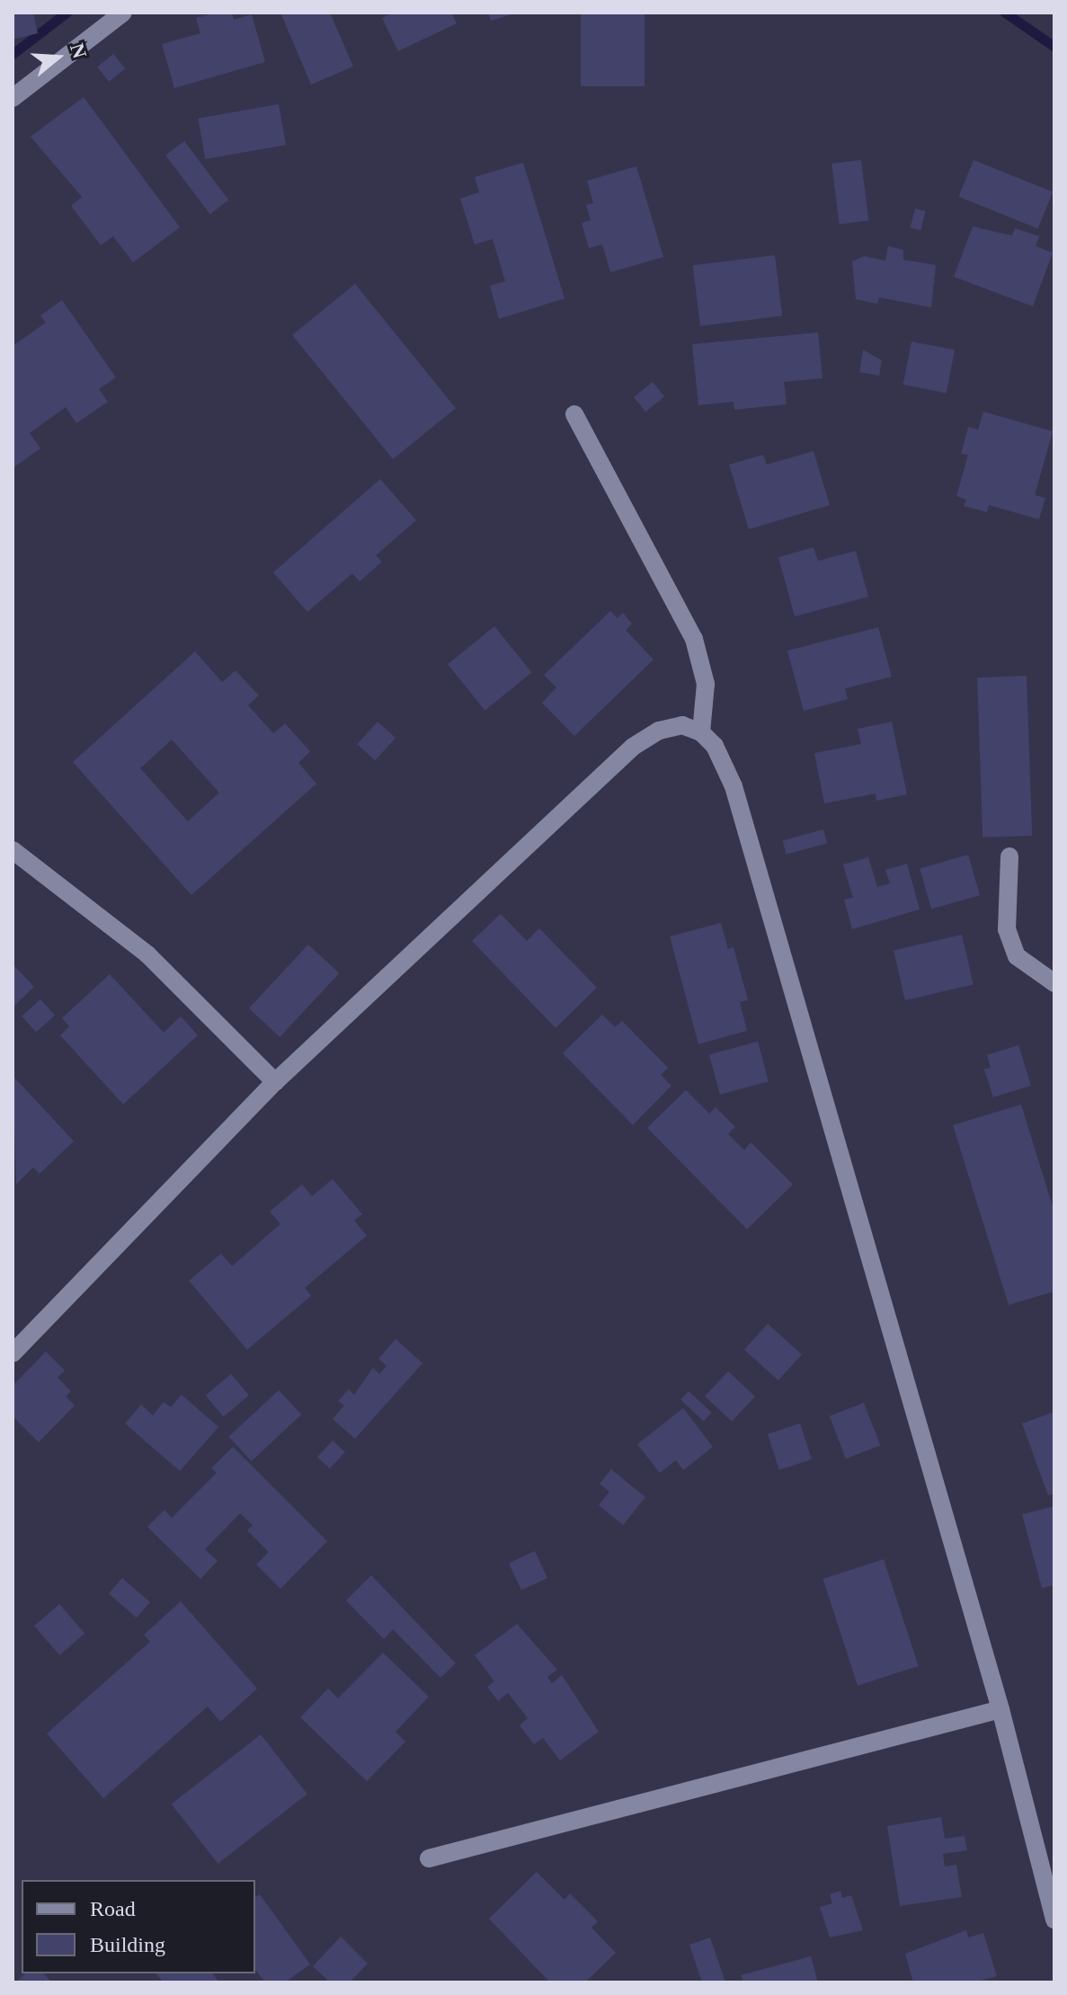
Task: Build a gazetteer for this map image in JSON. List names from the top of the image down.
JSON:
{
  "legend": ["Road", "Building"],
  "north": "right"
}
